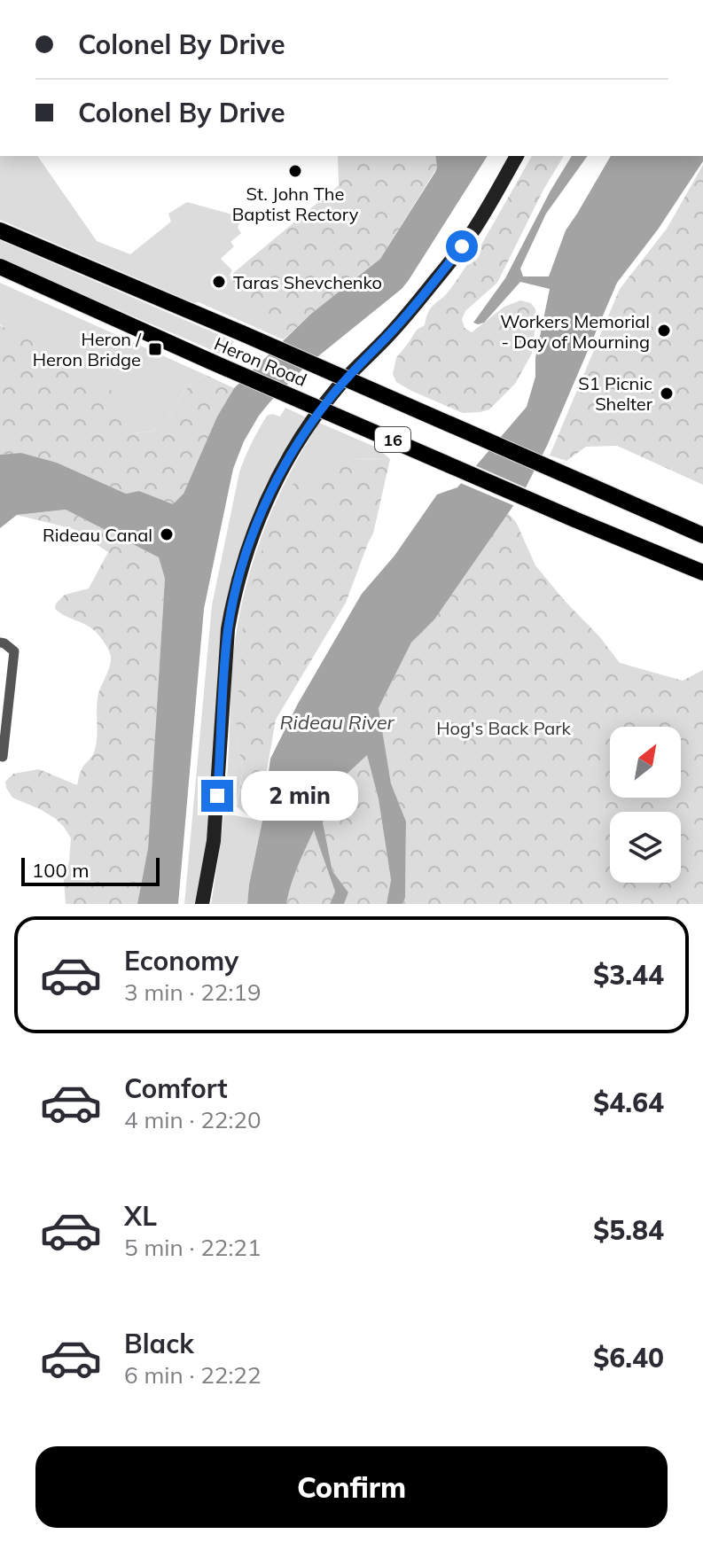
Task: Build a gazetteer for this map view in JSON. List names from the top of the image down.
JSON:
{
  "streets": {
    "main road": ["Heron Road", "16"]
  },
  "water": ["Rideau River"],
  "parks": ["Hog's Back Park"],
  "places": {
    "other": [
      "St. John The Baptist Rectory",
      "Taras Shevchenko",
      "Workers Memorial - Day of Mourning",
      "S1 Picnic Shelter",
      "Rideau Canal"
    ],
    "transit": ["Heron / Heron Bridge"]
  },
  "scale_bar": "100 m",
  "north": "top right",
  "page": {
    "banner": ["Colonel By Drive", "Colonel By Drive"],
    "bubble": "2 min",
    "scale": "100 m",
    "list": [
      {
        "name": "Economy",
        "note": "3 min · 22:19",
        "value": "$3.44"
      },
      {
        "name": "Comfort",
        "note": "4 min · 22:20",
        "value": "$4.64"
      },
      {
        "name": "XL",
        "note": "5 min · 22:21",
        "value": "$5.84"
      },
      {
        "name": "Black",
        "note": "6 min · 22:22",
        "value": "$6.40"
      }
    ],
    "buttons": "Confirm"
  }
}
